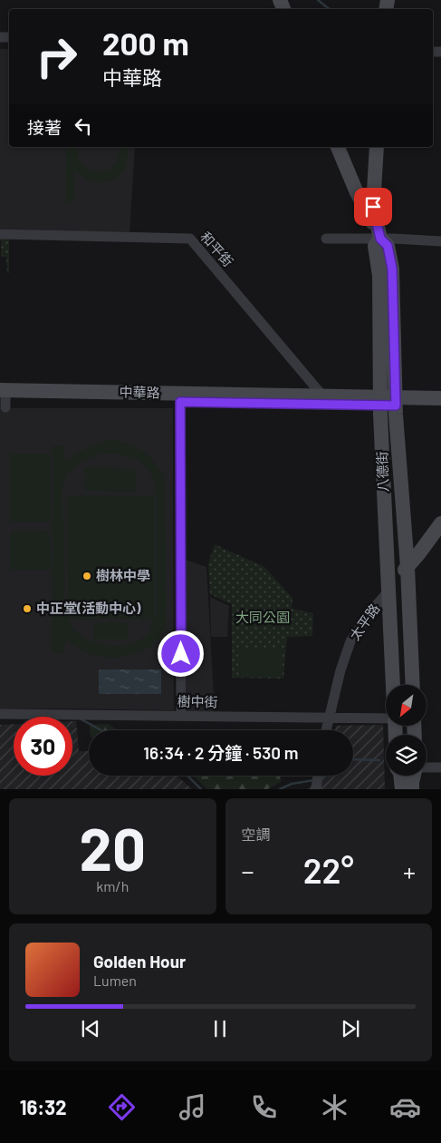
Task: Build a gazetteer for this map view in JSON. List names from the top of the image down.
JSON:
{
  "streets": {
    "street": [
      "和平街",
      "中華路",
      "八德街",
      "太平路",
      "樹中街"
    ]
  },
  "crossings": [
    ["和平街", "中華路"],
    ["中華路", "八德街"],
    ["八德街", "太平路"],
    ["太平路", "樹中街"]
  ],
  "parks": ["大同公園"],
  "places": ["樹林中學", "中正堂(活動中心)"],
  "north": "bottom left",
  "page": {
    "turn": ["200 m", "中華路"],
    "then": "接著",
    "limit": "30",
    "trip": "16:34 · 2 分鐘 · 530 m",
    "tile": [
      ["20", "km/h"],
      "空調"
    ],
    "heat": ["−", "22°", "+"],
    "song": ["Golden Hour", "Lumen"],
    "tabs": "16:32"
  }
}
